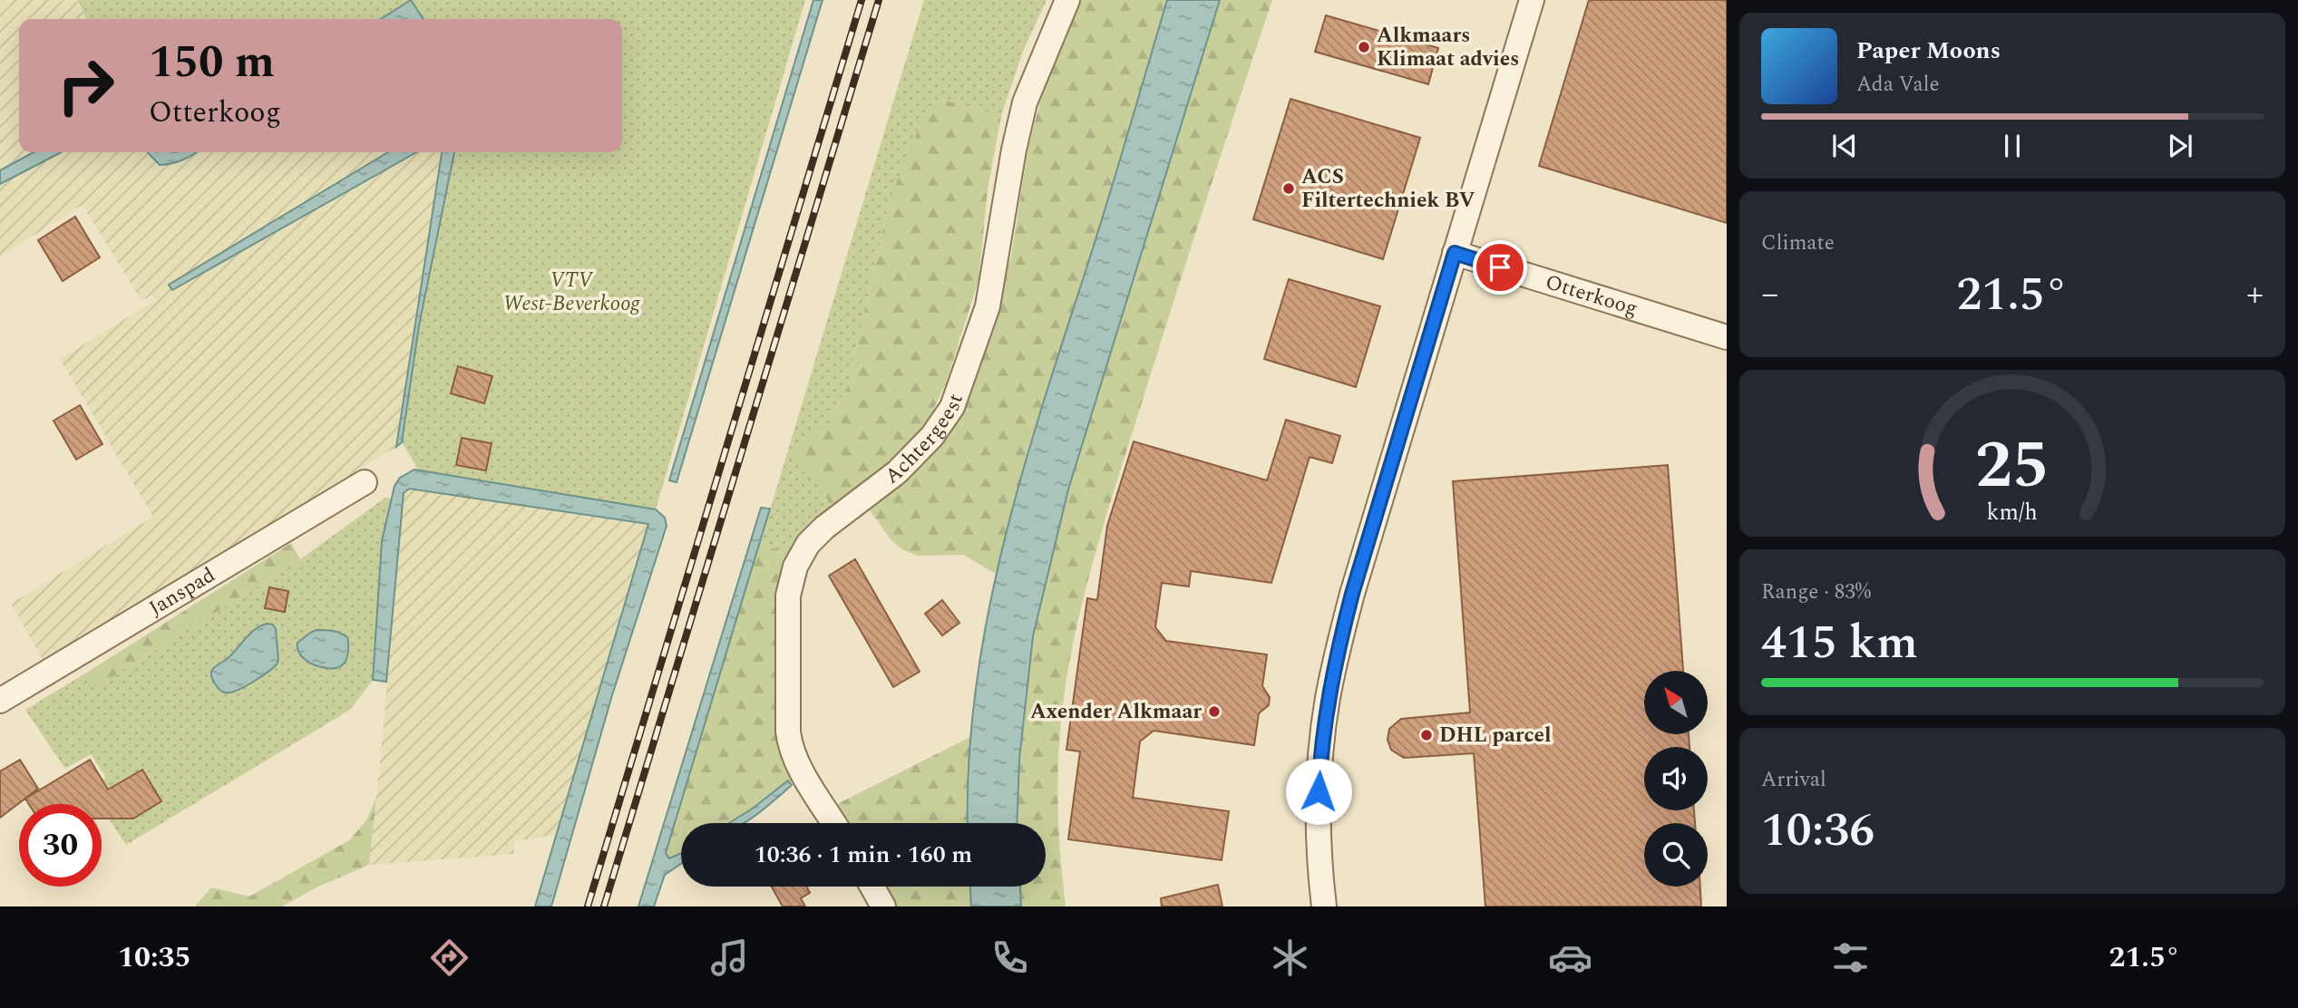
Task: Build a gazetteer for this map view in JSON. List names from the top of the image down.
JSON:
{
  "streets": {
    "street": ["Otterkoog", "Achtergeest", "Janspad"]
  },
  "parks": ["VTV West-Beverkoog"],
  "places": [
    "Alkmaars Klimaat advies",
    "ACS Filtertechniek BV",
    "Axender Alkmaar",
    "DHL parcel"
  ],
  "north": "top left",
  "page": {
    "turn": ["150 m", "Otterkoog"],
    "song": ["Paper Moons", "Ada Vale"],
    "tile": [
      "Climate",
      ["Range · 83%", "415 km"],
      ["Arrival", "10:36"]
    ],
    "heat": ["−", "21.5°", "+"],
    "limit": "30",
    "trip": "10:36 · 1 min · 160 m",
    "tabs": ["10:35", "21.5°"],
    "gauge": ["25", "km/h"]
  }
}
